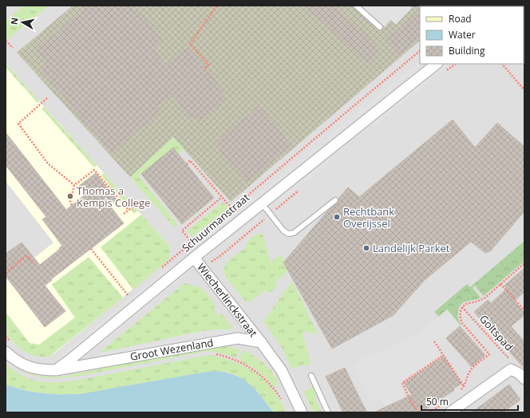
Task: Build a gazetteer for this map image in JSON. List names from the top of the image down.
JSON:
{
  "streets": {
    "street": ["Schuurmanstraat", "Wiecherlinckstraat", "Groot Wezenland"],
    "path": ["Goltspad"]
  },
  "crossings": [
    ["Schuurmanstraat", "Wiecherlinckstraat"],
    ["Schuurmanstraat", "Groot Wezenland"],
    ["Wiecherlinckstraat", "Groot Wezenland"]
  ],
  "places": ["Thomas a Kempis College", "Rechtbank Overijssel", "Landelijk Parket"],
  "legend": ["Road", "Water", "Building"],
  "scale_bar": "50 m",
  "north": "left"
}
